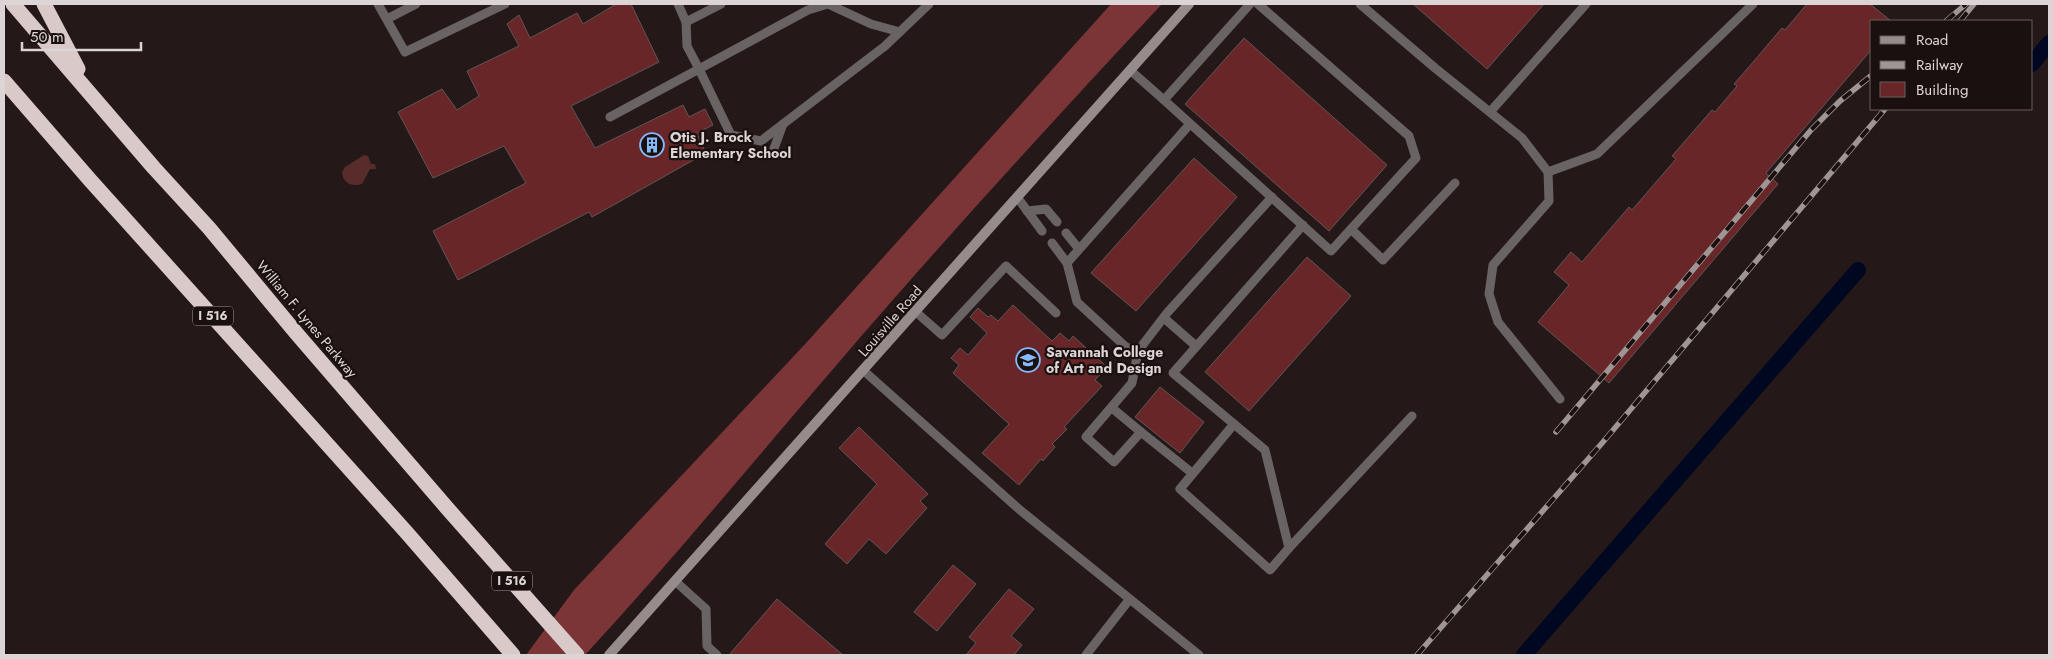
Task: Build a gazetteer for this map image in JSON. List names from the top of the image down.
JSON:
{
  "streets": {
    "highway": ["I 516", "William F. Lynes Parkway"],
    "main road": ["Louisville Road"]
  },
  "places": {
    "building": ["Otis J. Brock Elementary School"],
    "school or university": ["Savannah College of Art and Design"]
  },
  "legend": ["Road", "Railway", "Building"],
  "scale_bar": "50 m"
}
